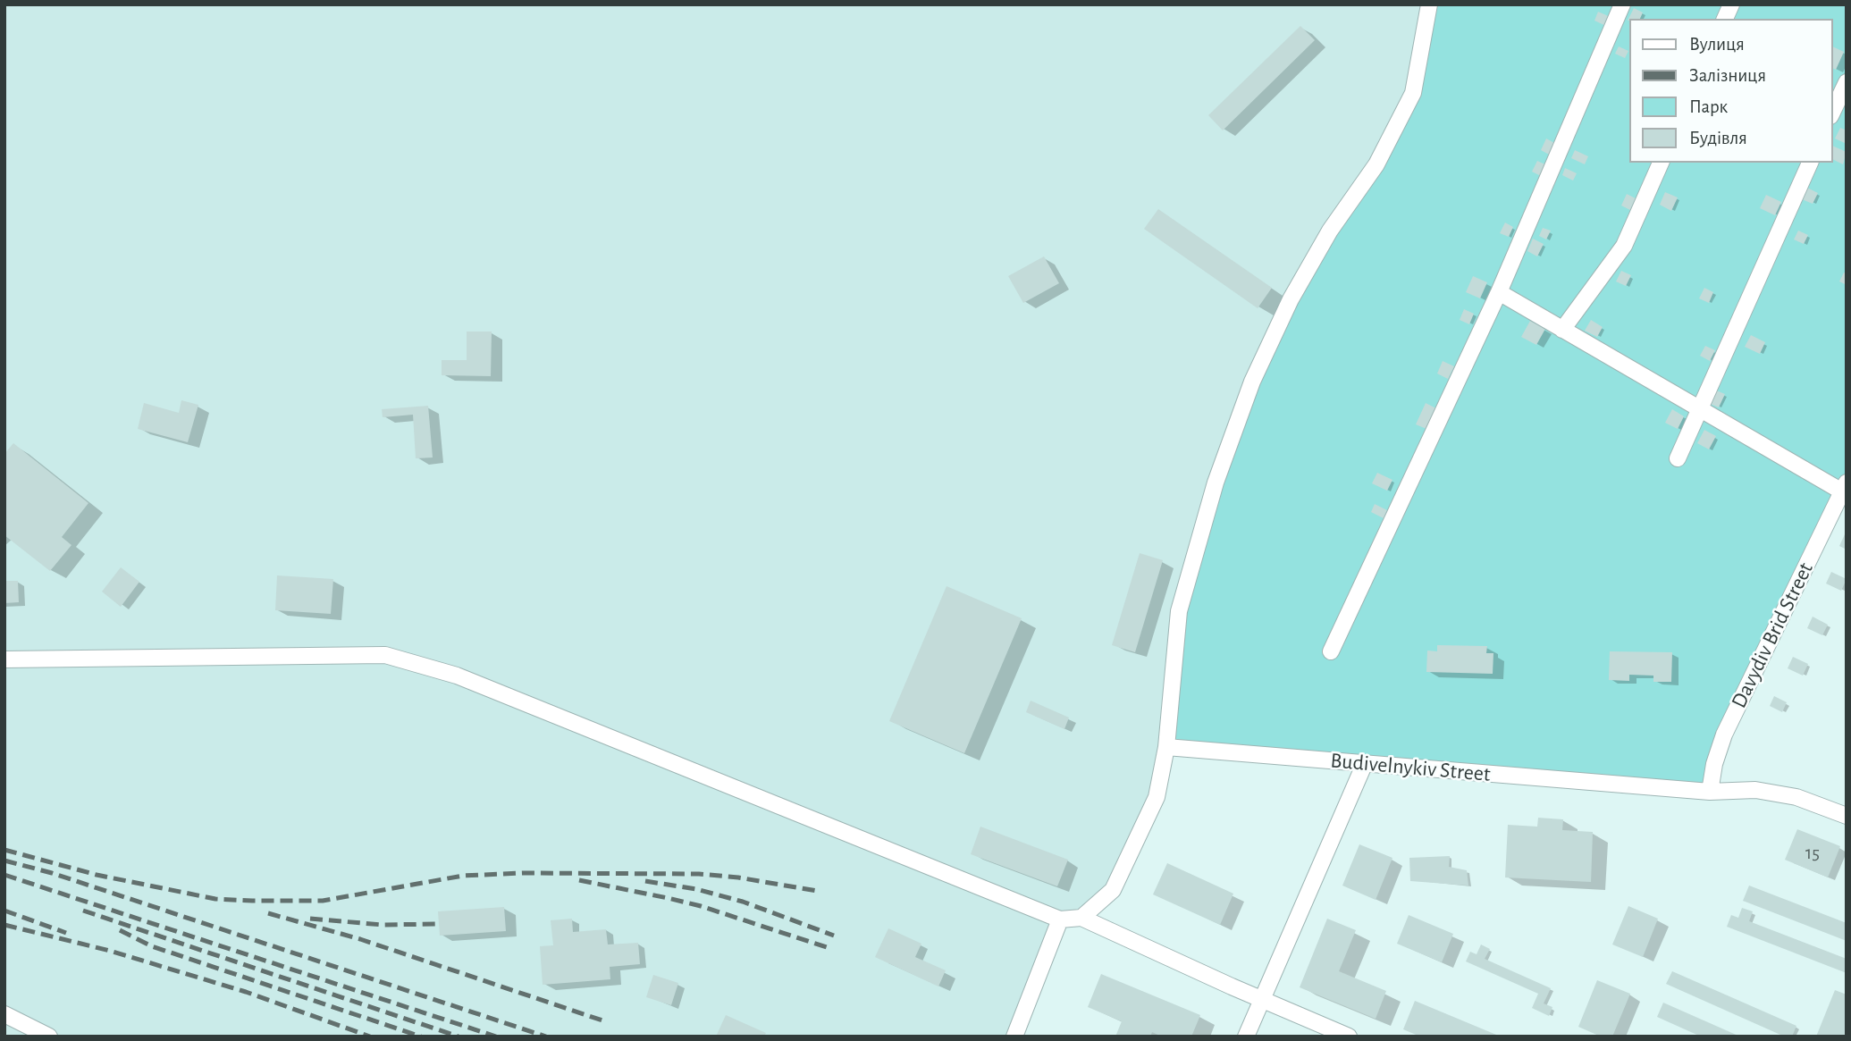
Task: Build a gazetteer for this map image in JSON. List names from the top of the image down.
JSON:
{
  "streets": {
    "street": ["Davydiv Brid Street", "Budivelnykiv Street"]
  },
  "crossings": [
    ["Davydiv Brid Street", "Budivelnykiv Street"]
  ],
  "house_numbers": ["15"],
  "legend": [
    "Вулиця",
    "Залізниця",
    "Парк",
    "Будівля"
  ]
}
